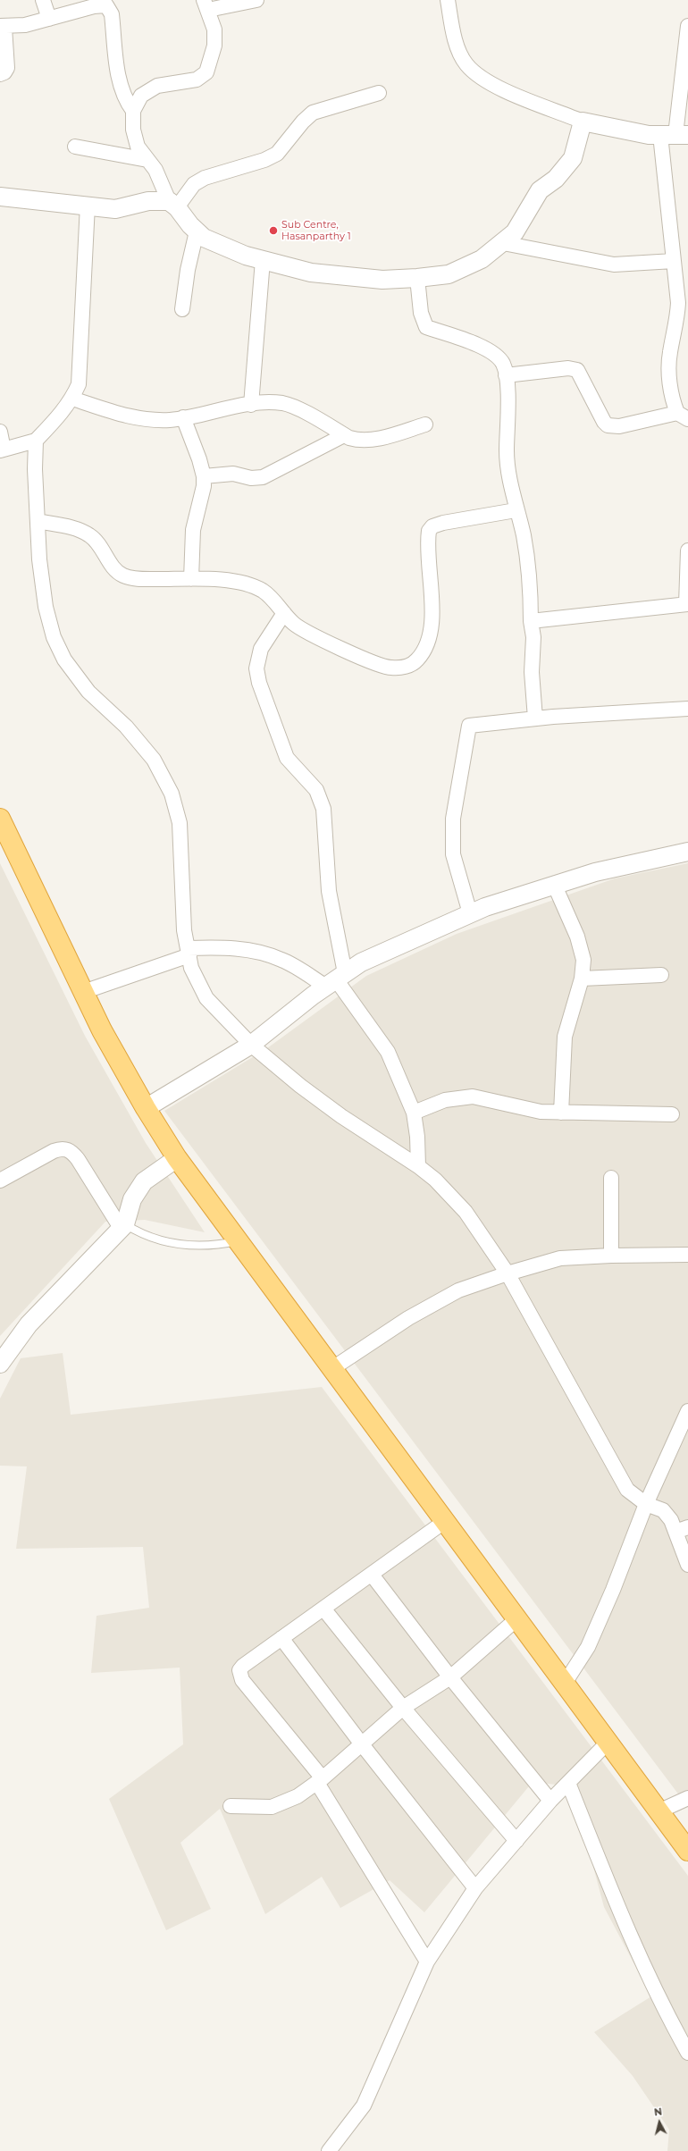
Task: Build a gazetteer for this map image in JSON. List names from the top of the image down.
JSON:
{
  "places": ["Sub Centre, Hasanparthy 1"],
  "north": "top"
}
